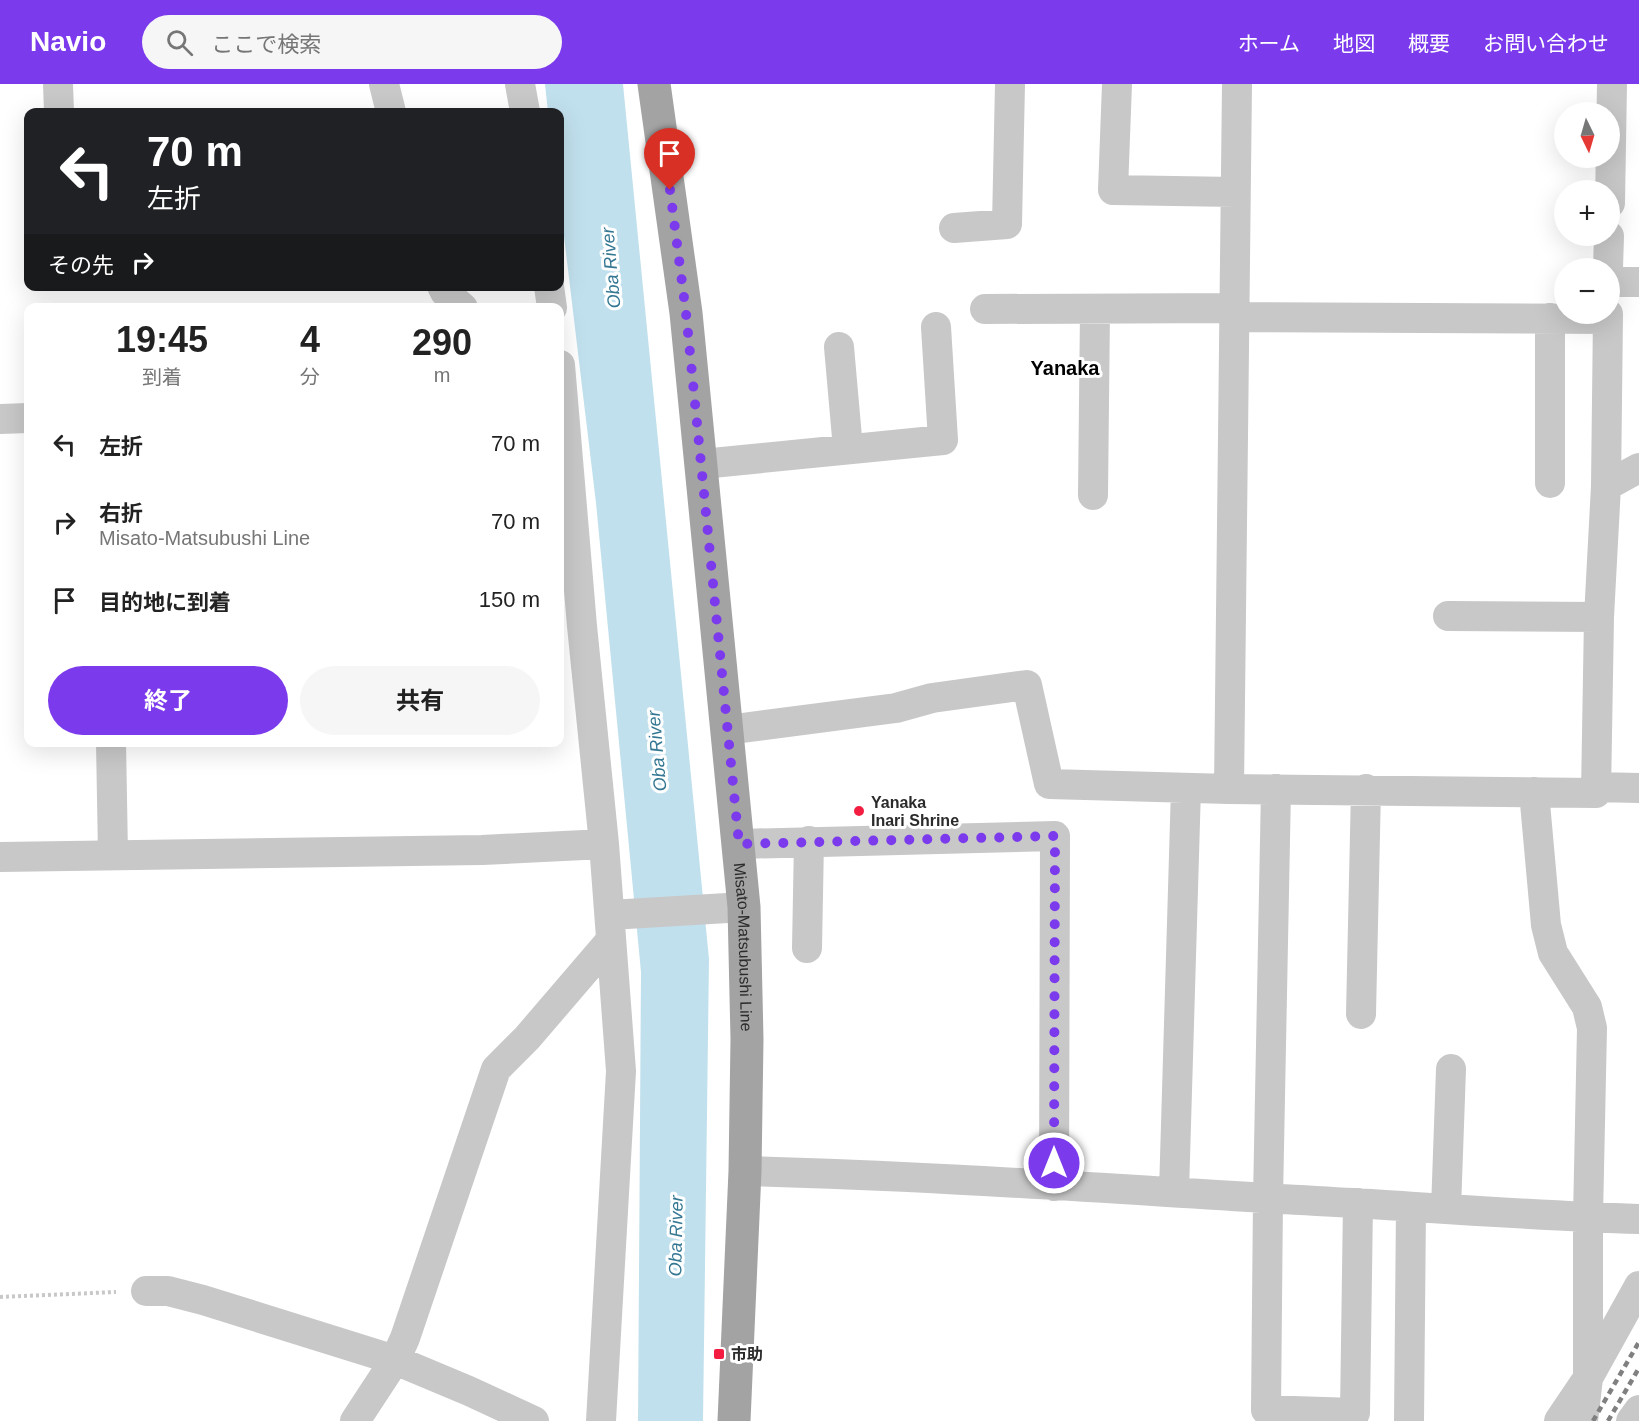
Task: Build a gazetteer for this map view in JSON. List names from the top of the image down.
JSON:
{
  "streets": {
    "main road": ["Misato-Matsubushi Line"]
  },
  "districts": ["Yanaka"],
  "water": ["Oba River"],
  "places": {
    "other": ["Yanaka Inari Shrine"],
    "transit": ["市助"]
  },
  "north": "bottom",
  "page": {
    "header": "Navio",
    "search": "ここで検索",
    "nav": [
      "ホーム",
      "地図",
      "概要",
      "お問い合わせ"
    ],
    "map_buttons": ["+", "−"],
    "turn": ["70 m", "左折"],
    "then": "その先",
    "eta": [
      "19:45",
      "到着",
      "4",
      "分",
      "290",
      "m"
    ],
    "list": [
      {
        "name": "左折",
        "value": "70 m"
      },
      {
        "name": "右折",
        "note": "Misato-Matsubushi Line",
        "value": "70 m"
      },
      {
        "name": "目的地に到着",
        "value": "150 m"
      }
    ],
    "buttons": ["終了", "共有"]
  }
}
